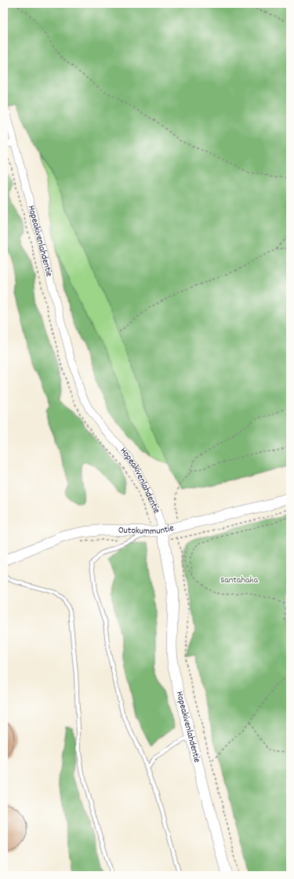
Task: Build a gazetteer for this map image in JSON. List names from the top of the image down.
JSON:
{
  "streets": {
    "street": ["Hopeakivenlahdentie", "Outokummuntie"]
  },
  "crossings": [
    ["Hopeakivenlahdentie", "Outokummuntie"]
  ],
  "parks": ["Santahaka"]
}
